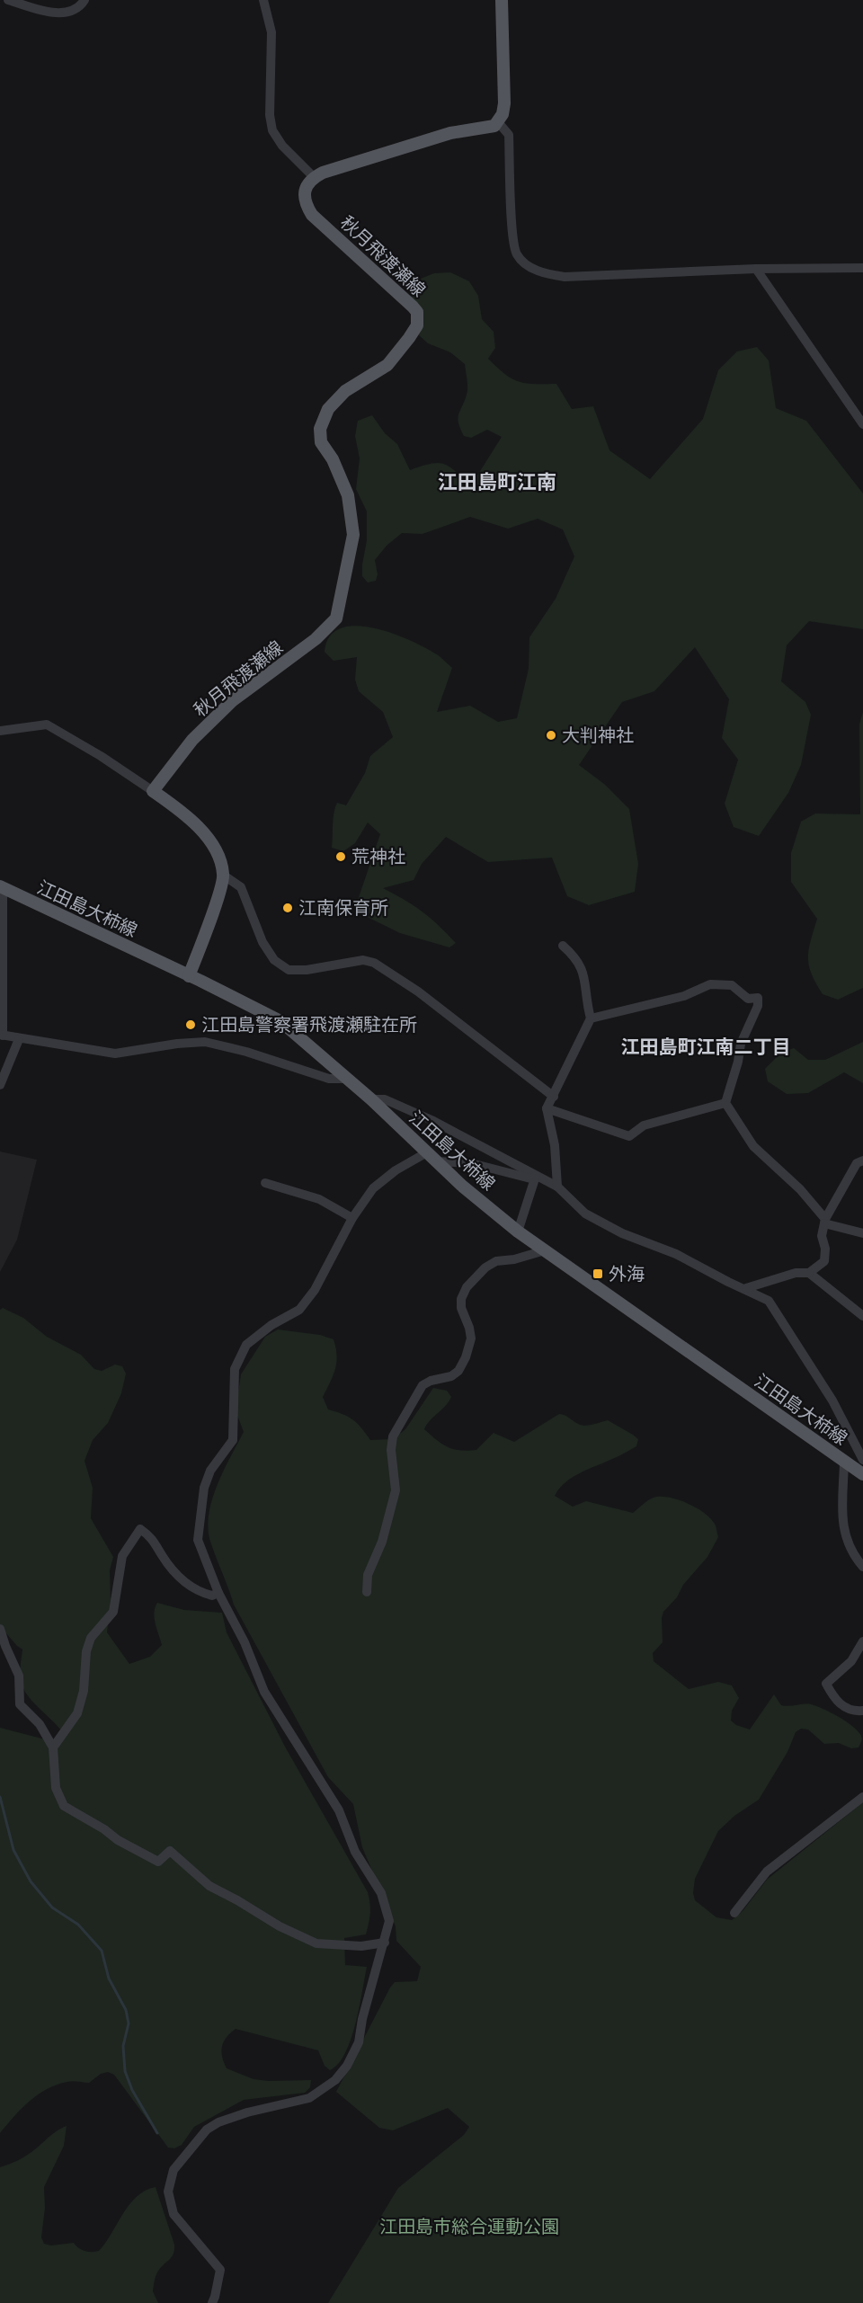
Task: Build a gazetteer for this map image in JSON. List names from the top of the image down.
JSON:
{
  "streets": {
    "main road": ["秋月飛渡瀬線", "江田島大柿線"]
  },
  "districts": ["江田島町江南", "江田島町江南二丁目"],
  "parks": ["江田島市総合運動公園"],
  "places": {
    "other": [
      "大判神社",
      "荒神社",
      "江南保育所",
      "江田島警察署飛渡瀬駐在所"
    ],
    "transit": ["外海"]
  }
}
